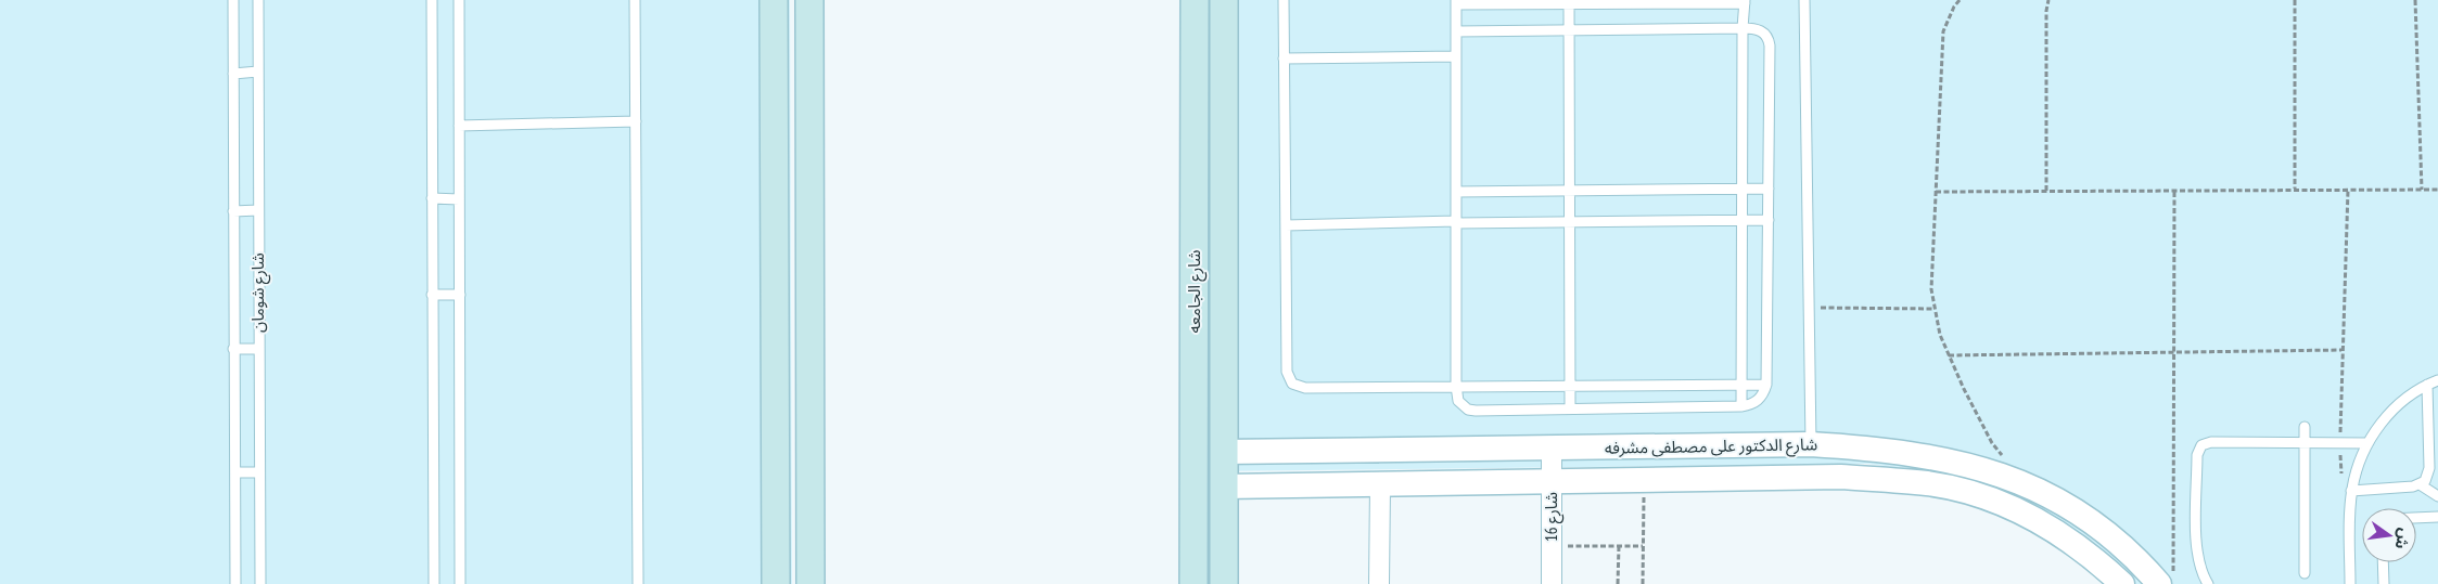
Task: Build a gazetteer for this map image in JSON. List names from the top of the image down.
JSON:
{
  "streets": {
    "main road": ["شارع الجامعه"],
    "street": ["شارع الدكتور على مصطفى مشرفه", "شارع 16"],
    "lane": ["شارع شومان"]
  },
  "crossings": [
    ["شارع الجامعه", "شارع الدكتور على مصطفى مشرفه"],
    ["شارع الدكتور على مصطفى مشرفه", "شارع 16"]
  ],
  "north": "right"
}
